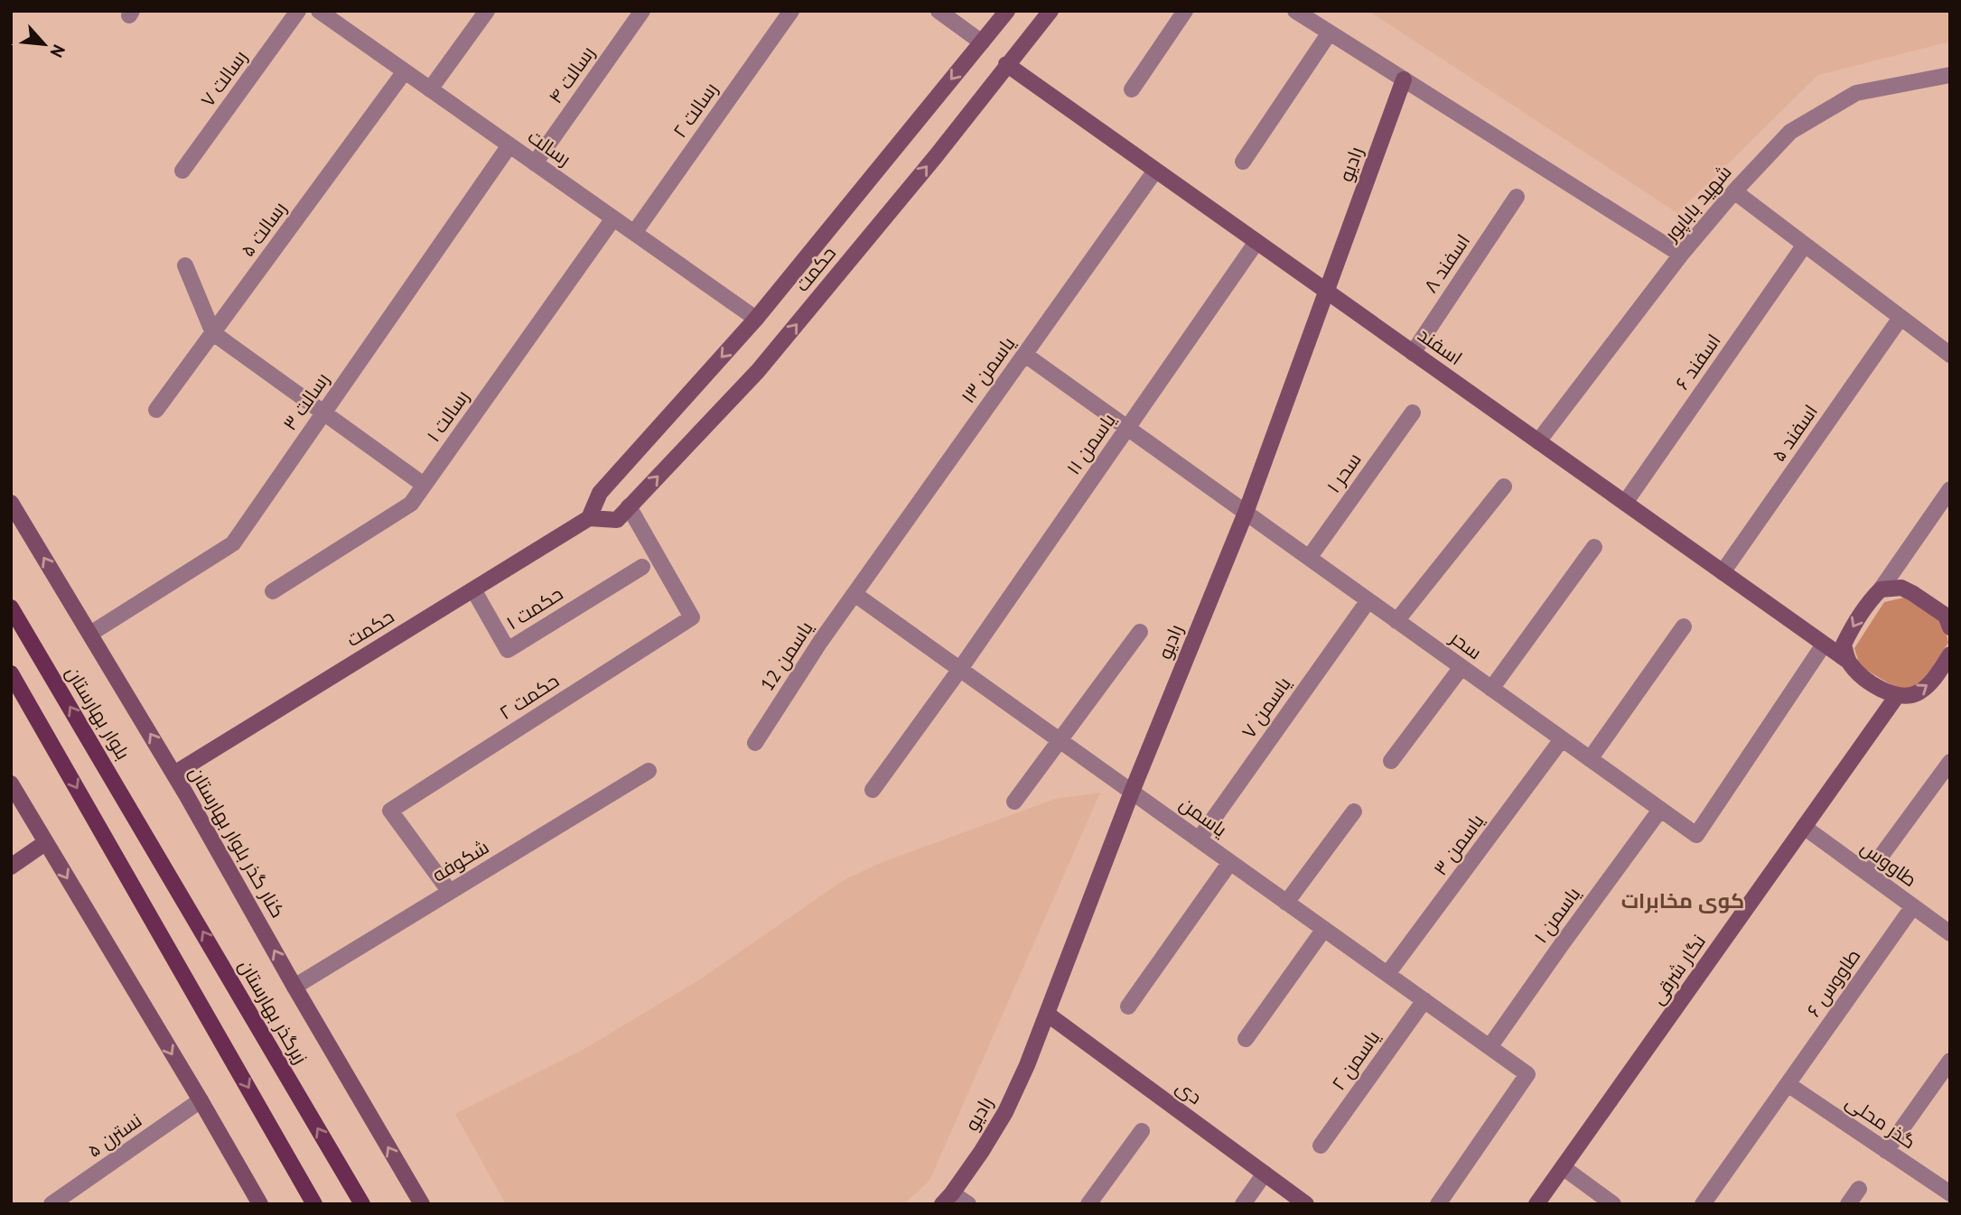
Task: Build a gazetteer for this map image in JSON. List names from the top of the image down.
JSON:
{
  "streets": {
    "main road": ["بلوار بهارستان", "زیرگذر بهارستان"],
    "street": [
      "رسالت ۴",
      "رسالت ۷",
      "رسالت ۲",
      "رسالت",
      "رادیو",
      "شهید باباپور",
      "رسالت ۵",
      "اسفند ۸",
      "حکمت",
      "اسفند",
      "اسفند ۶",
      "یاسمن ۱۳",
      "رسالت ۳",
      "رسالت ۱",
      "اسفند ۵",
      "یاسمن ۱۱",
      "سحر ۱",
      "حکمت ۱",
      "سحر",
      "یاسمن 12",
      "حکمت ۲",
      "یاسمن ۷",
      "یاسمن",
      "کنار گذر بلوار بهارستان",
      "یاسمن ۳",
      "شکوفه",
      "طاووس",
      "یاسمن ۱",
      "نگار شرقی",
      "طاووس ۶",
      "یاسمن ۲",
      "دی",
      "گذر محلی",
      "نسترن ۵"
    ]
  },
  "crossings": [
    ["رسالت ۴", "رسالت"],
    ["رسالت ۲", "رسالت"],
    ["رسالت", "رسالت ۵"],
    ["رسالت", "حکمت"],
    ["رسالت", "رسالت ۳"],
    ["رسالت", "رسالت ۱"],
    ["رادیو", "اسفند"],
    ["رادیو", "سحر"],
    ["رادیو", "یاسمن"],
    ["رادیو", "دی"],
    ["شهید باباپور", "اسفند"],
    ["اسفند ۸", "اسفند"],
    ["حکمت", "اسفند"],
    ["حکمت", "حکمت ۱"],
    ["حکمت", "حکمت ۲"],
    ["حکمت", "کنار گذر بلوار بهارستان"],
    ["اسفند", "اسفند ۶"],
    ["اسفند", "یاسمن ۱۳"],
    ["اسفند", "اسفند ۵"],
    ["اسفند", "یاسمن ۱۱"],
    ["اسفند", "سحر"],
    ["اسفند", "نگار شرقی"],
    ["یاسمن ۱۳", "سحر"],
    ["یاسمن ۱۳", "یاسمن 12"],
    ["یاسمن ۱۳", "یاسمن"],
    ["رسالت ۳", "کنار گذر بلوار بهارستان"],
    ["یاسمن ۱۱", "سحر"],
    ["یاسمن ۱۱", "یاسمن"],
    ["سحر ۱", "سحر"],
    ["سحر", "یاسمن ۷"],
    ["سحر", "یاسمن ۳"],
    ["سحر", "یاسمن ۱"],
    ["یاسمن 12", "یاسمن"],
    ["حکمت ۲", "شکوفه"],
    ["یاسمن ۷", "یاسمن"],
    ["بلوار بهارستان", "زیرگذر بهارستان"],
    ["یاسمن", "یاسمن ۳"],
    ["یاسمن", "یاسمن ۱"],
    ["یاسمن", "یاسمن ۲"],
    ["کنار گذر بلوار بهارستان", "شکوفه"],
    ["طاووس", "نگار شرقی"],
    ["طاووس", "طاووس ۶"],
    ["طاووس ۶", "گذر محلی"]
  ],
  "districts": ["کوی مخابرات"],
  "north": "bottom right"
}
